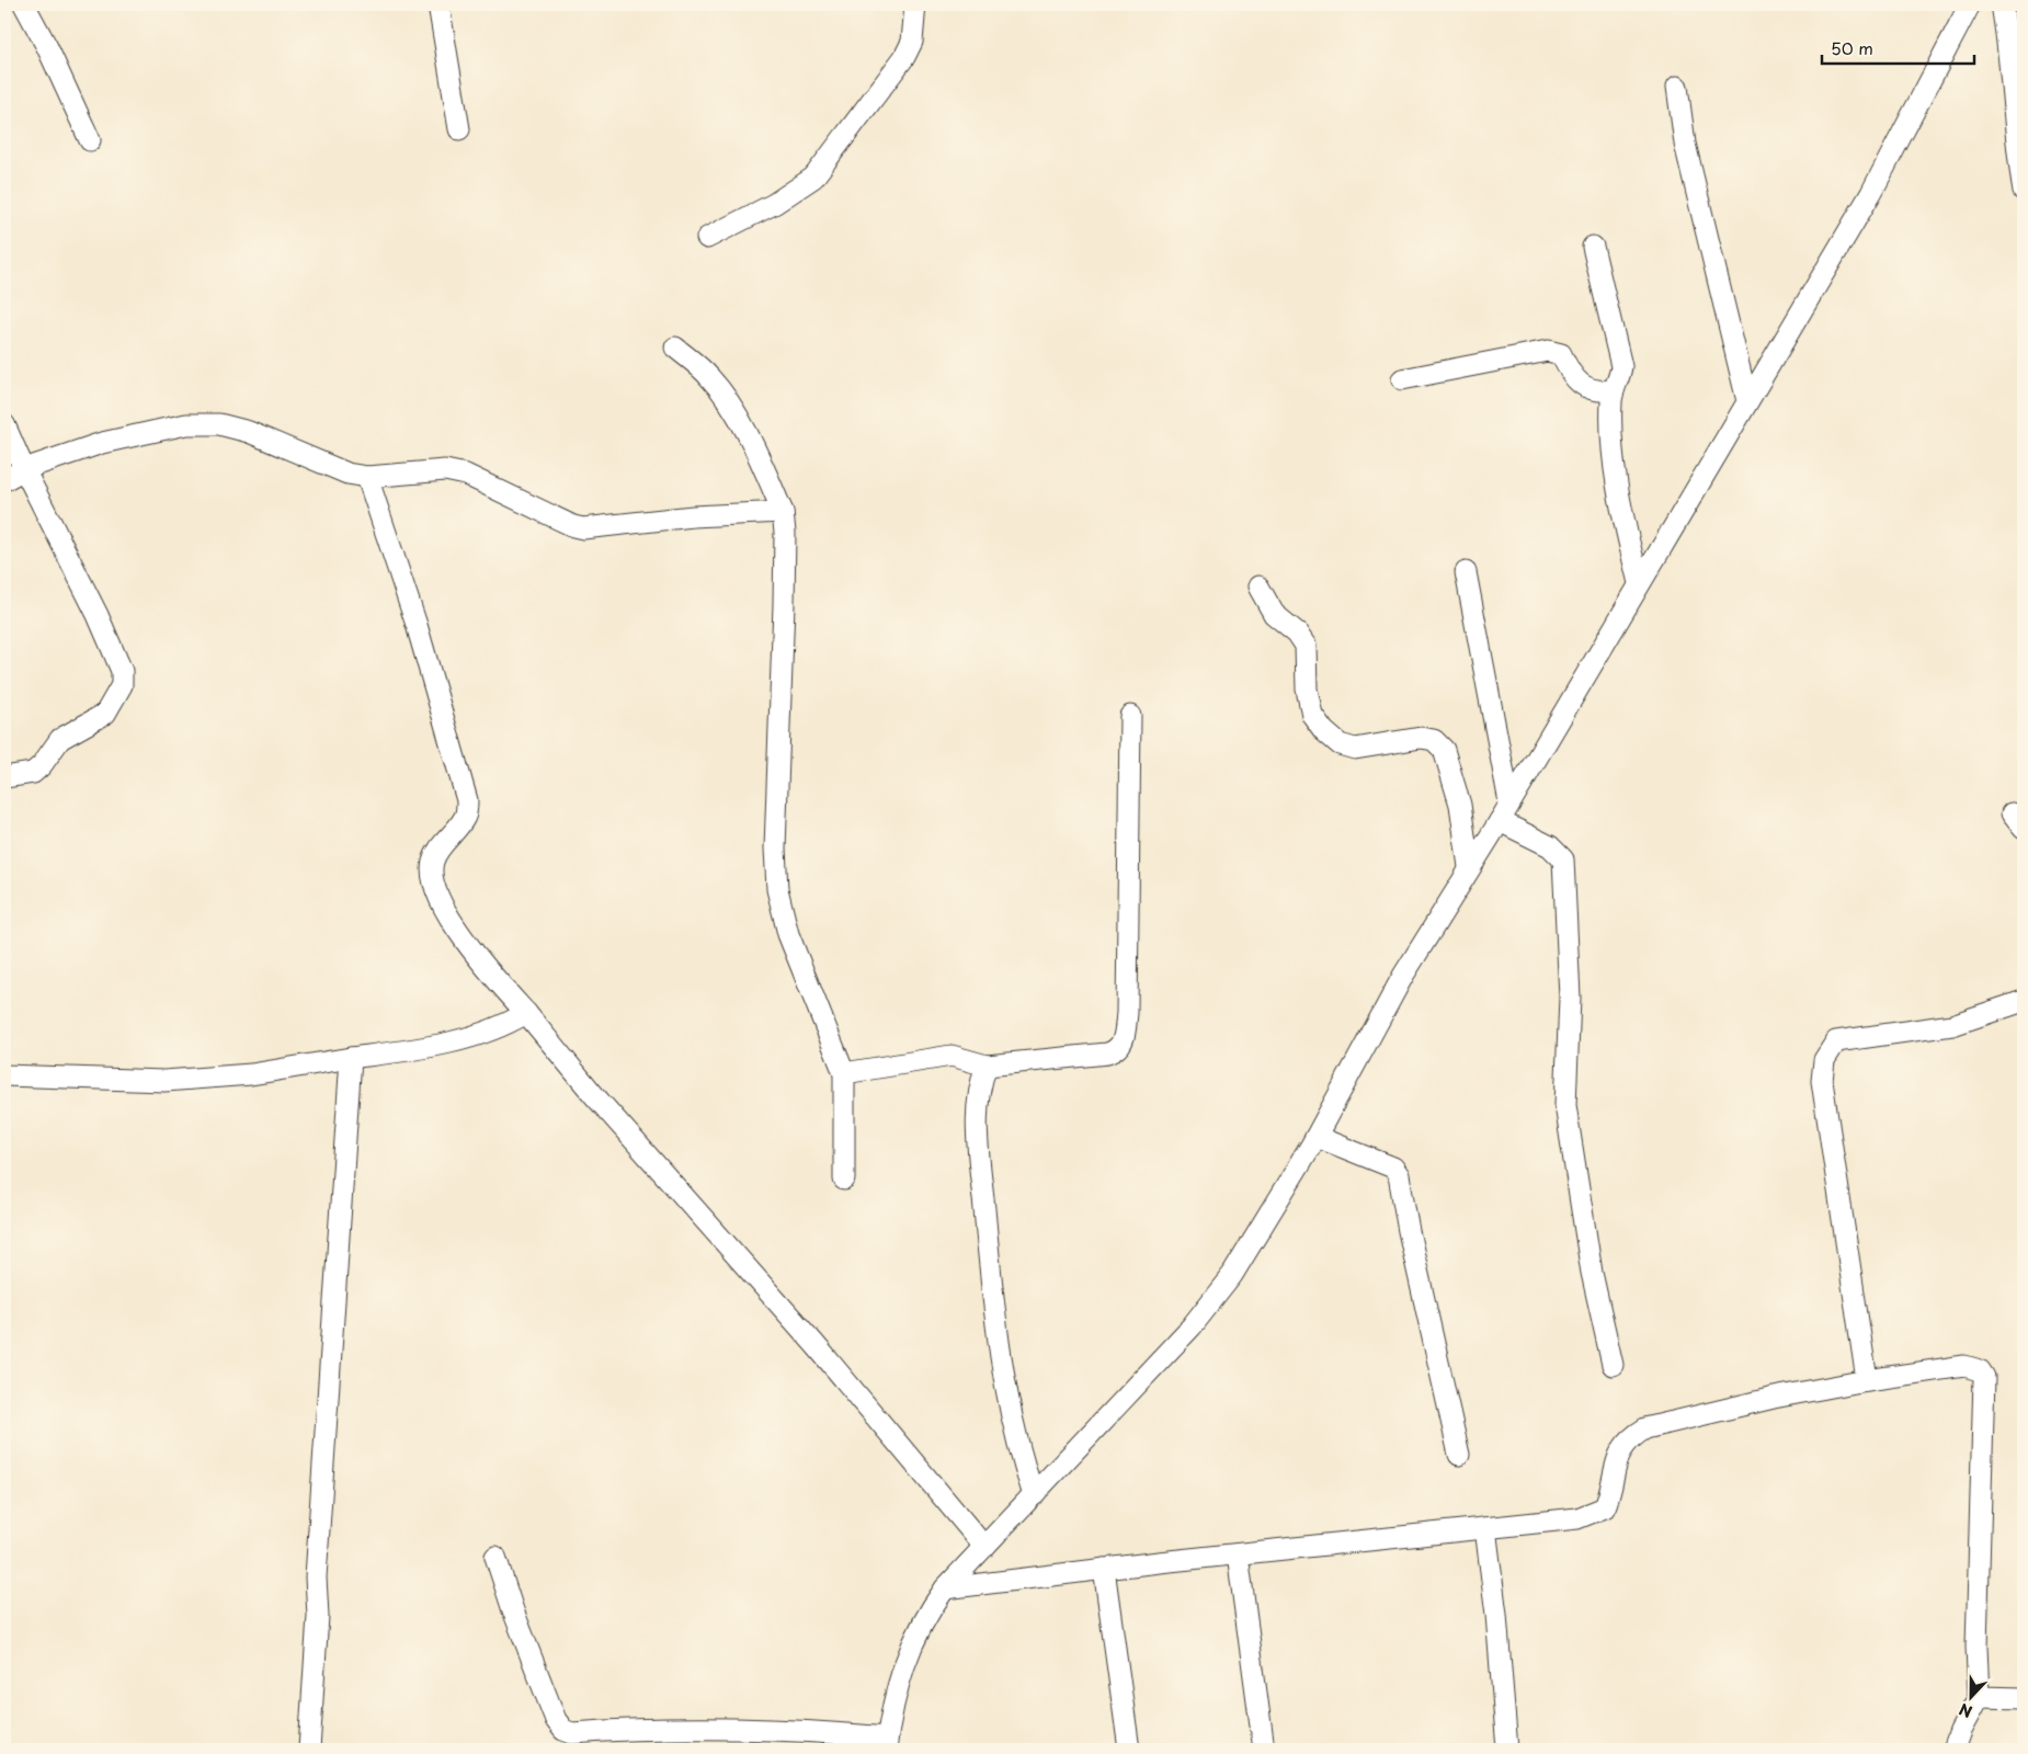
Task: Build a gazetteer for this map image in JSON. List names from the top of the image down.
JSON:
{
  "scale_bar": "50 m",
  "north": "bottom"
}
